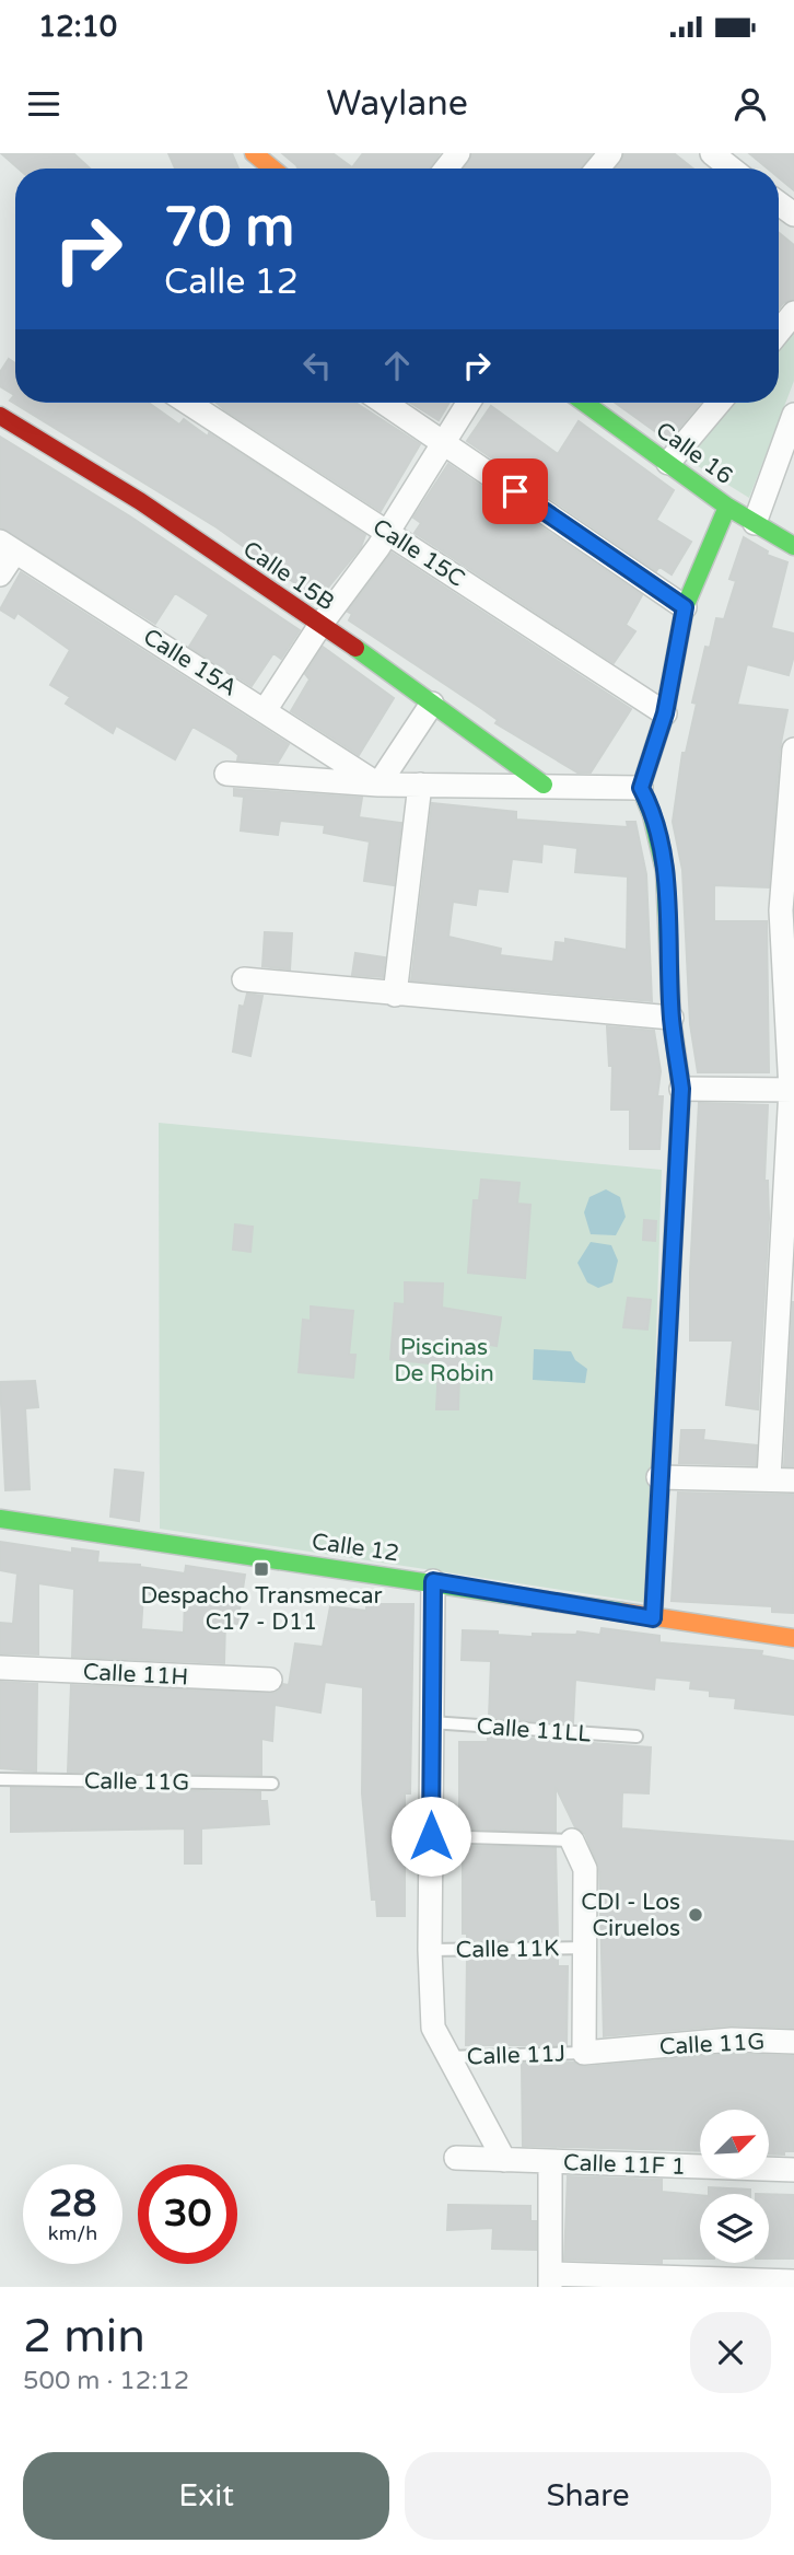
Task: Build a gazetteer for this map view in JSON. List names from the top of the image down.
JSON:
{
  "streets": {
    "street": [
      "Calle 16",
      "Calle 15C",
      "Calle 15B",
      "Calle 15A",
      "Calle 12",
      "Calle 11H",
      "Calle 11G",
      "Calle 11F 1"
    ],
    "lane": ["Calle 11LL", "Calle 11K", "Calle 11J"]
  },
  "crossings": [
    ["Calle 11G", "Calle 11J"]
  ],
  "parks": ["Piscinas De Robin"],
  "places": {
    "transit": ["Despacho Transmecar C17 - D11"],
    "other": ["CDI - Los Ciruelos"]
  },
  "north": "top right",
  "page": {
    "status": "12:10",
    "header": "Waylane",
    "turn": ["70 m", "Calle 12"],
    "speed": "28 km/h",
    "limit": "30",
    "heading": ["2 min", "500 m · 12:12"],
    "buttons": ["Exit", "Share"]
  }
}
